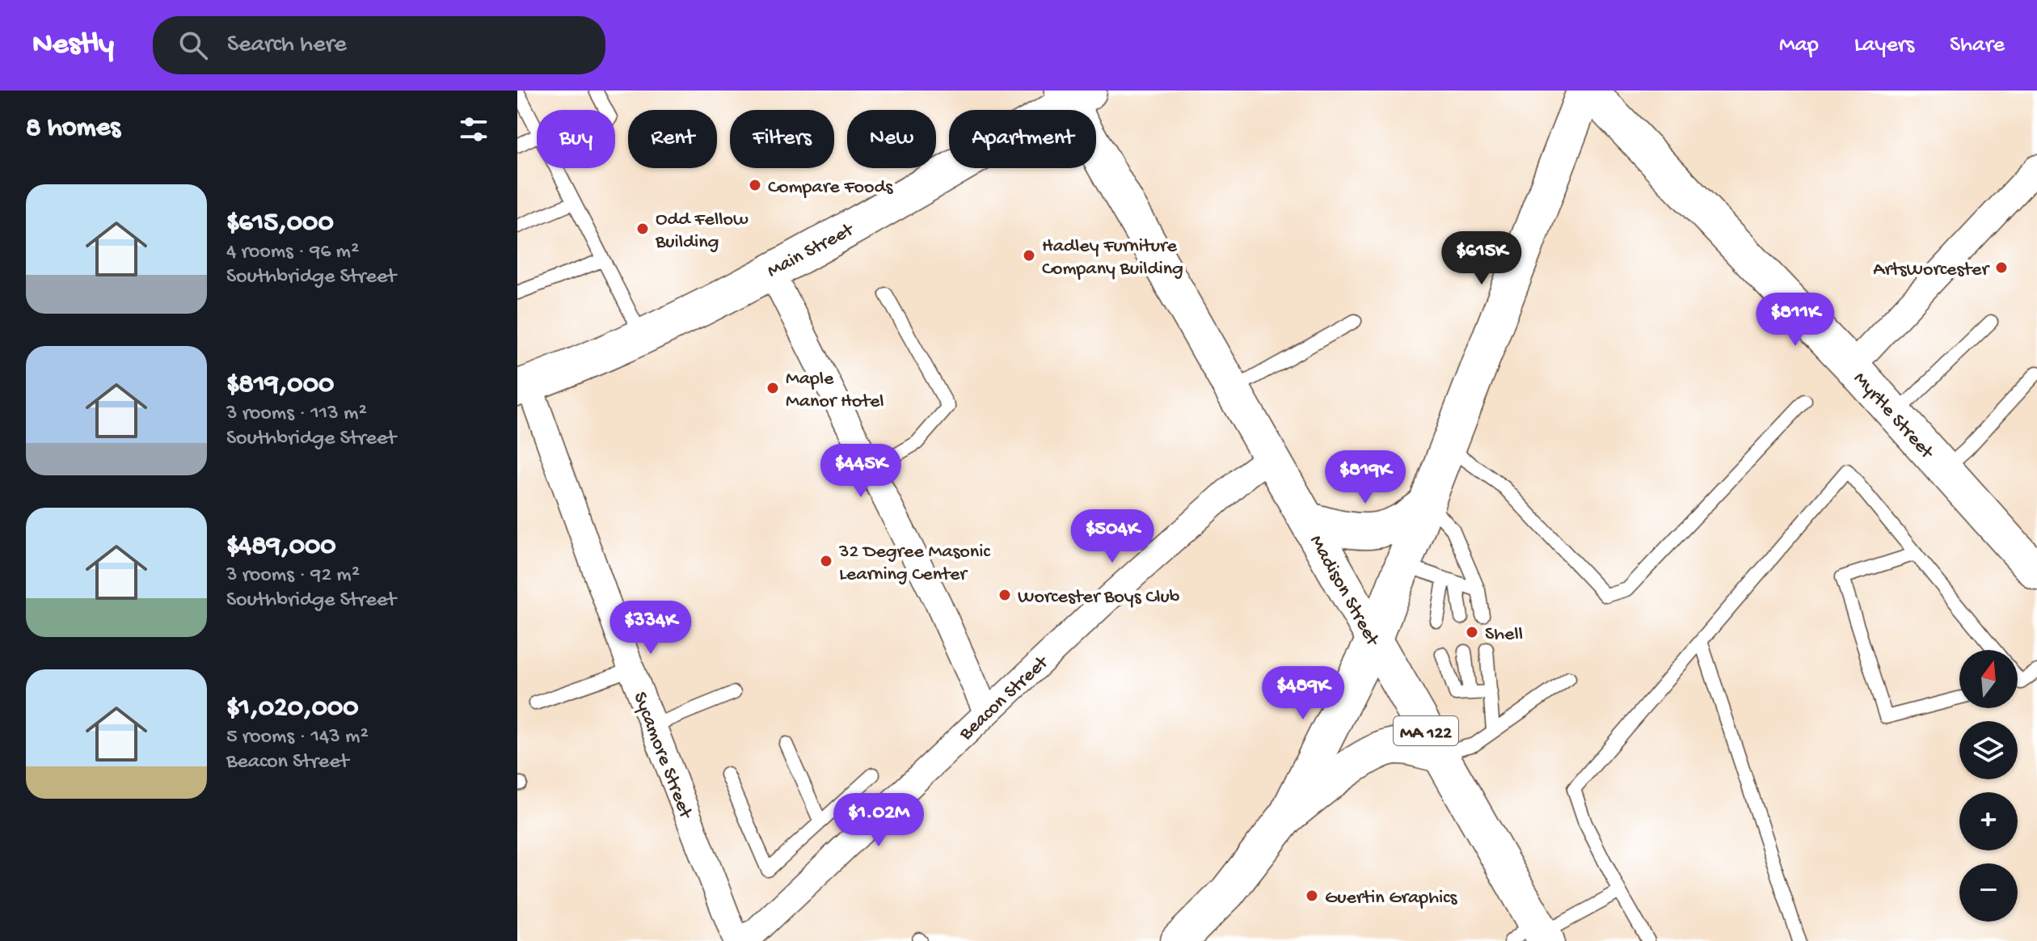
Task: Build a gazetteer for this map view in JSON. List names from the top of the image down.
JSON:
{
  "streets": {
    "main road": [
      "Main Street",
      "Myrtle Street",
      "Madison Street",
      "MA 122"
    ],
    "street": ["Beacon Street", "Sycamore Street"]
  },
  "crossings": [
    ["Main Street", "Madison Street"],
    ["Main Street", "Sycamore Street"],
    ["Madison Street", "Beacon Street"],
    ["Beacon Street", "Sycamore Street"]
  ],
  "places": [
    "Compare Foods",
    "Odd Fellow Building",
    "Hadley Furniture Company Building",
    "ArtsWorcester",
    "Maple Manor Hotel",
    "32 Degree Masonic Learning Center",
    "Worcester Boys Club",
    "Shell",
    "Guertin Graphics"
  ],
  "north": "top",
  "page": {
    "header": "Nestly",
    "search": "Search here",
    "nav": ["Map", "Layers", "Share"],
    "heading": "8 homes",
    "chip": [
      "Buy",
      "Rent",
      "Filters",
      "New",
      "Apartment"
    ],
    "list": [
      {
        "name": "$615,000",
        "note": "4 rooms · 96 m² · Southbridge Street"
      },
      {
        "name": "$819,000",
        "note": "3 rooms · 113 m² · Southbridge Street"
      },
      {
        "name": "$489,000",
        "note": "3 rooms · 92 m² · Southbridge Street"
      },
      {
        "name": "$1,020,000",
        "note": "5 rooms · 143 m² · Beacon Street"
      }
    ],
    "price": [
      "$615K",
      "$811K",
      "$445K",
      "$819K",
      "$504K",
      "$334K",
      "$489K",
      "$1.02M"
    ],
    "map_buttons": ["+", "−"]
  }
}
